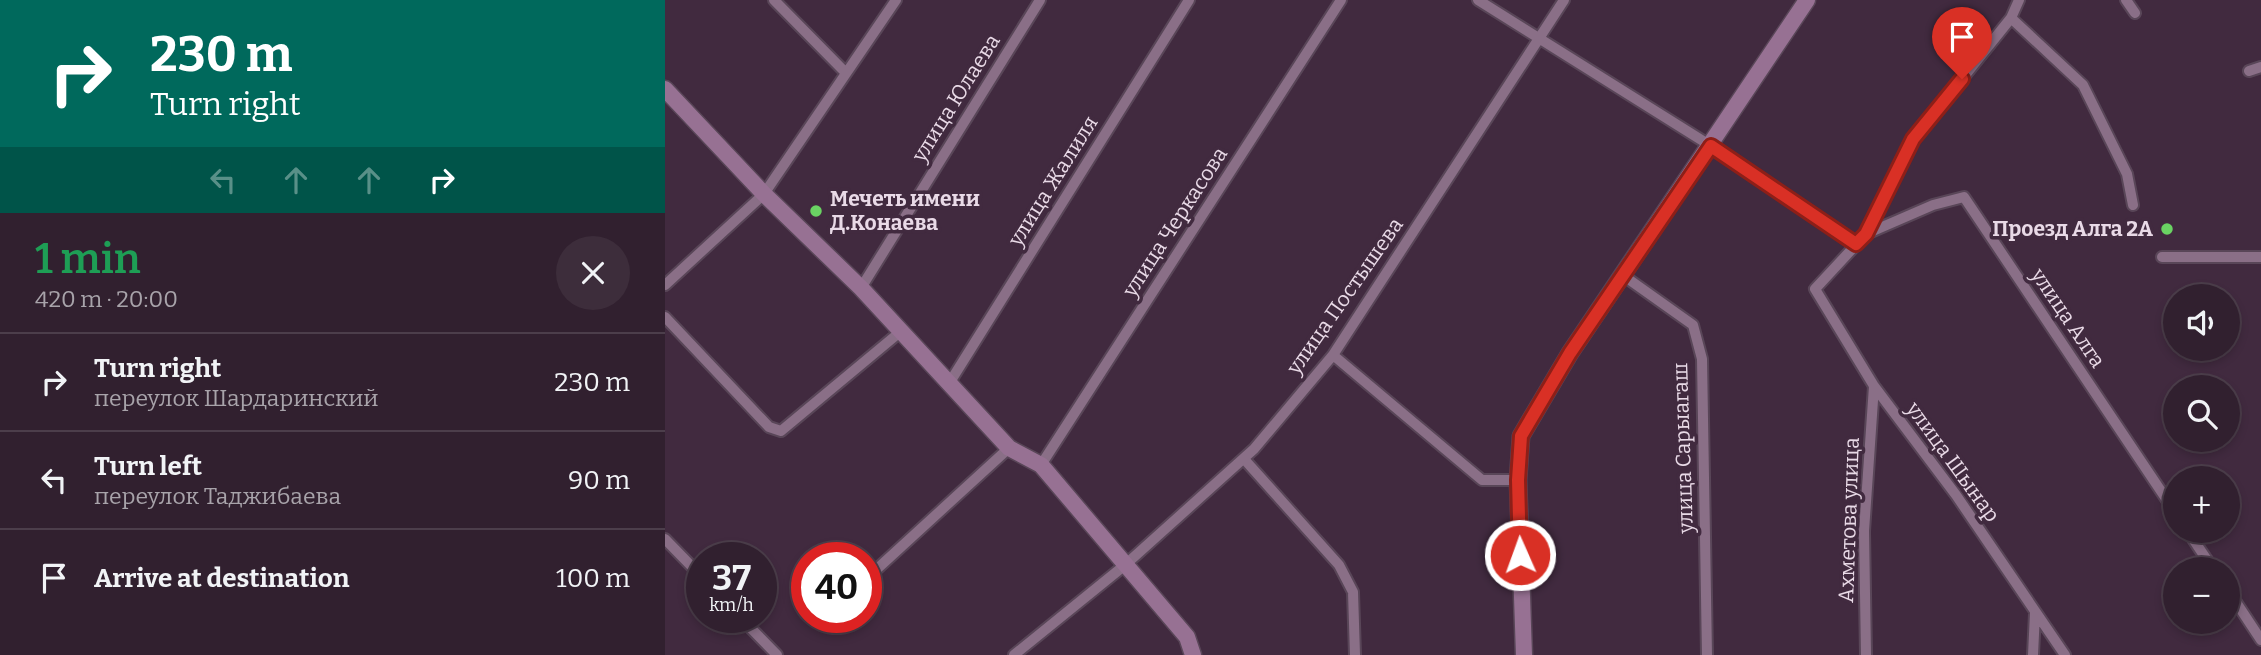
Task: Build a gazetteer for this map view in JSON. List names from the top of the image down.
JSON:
{
  "streets": {
    "street": [
      "улица Юлаева",
      "улица Жалиля",
      "улица Черкасова",
      "улица Постышева",
      "улица Алга",
      "улица Сарыагаш",
      "улица Шынар",
      "Ахметова улица"
    ]
  },
  "crossings": [
    ["улица Шынар", "Ахметова улица"]
  ],
  "places": ["Мечеть имени Д.Конаева", "Проезд Алга 2А"],
  "page": {
    "turn": ["230 m", "Turn right"],
    "heading": ["1 min", "420 m · 20:00"],
    "map_buttons": ["+", "−"],
    "list": [
      {
        "name": "Turn right",
        "note": "переулок Шардаринский",
        "value": "230 m"
      },
      {
        "name": "Turn left",
        "note": "переулок Таджибаева",
        "value": "90 m"
      },
      {
        "name": "Arrive at destination",
        "value": "100 m"
      }
    ],
    "speed": "37 km/h",
    "limit": "40"
  }
}
